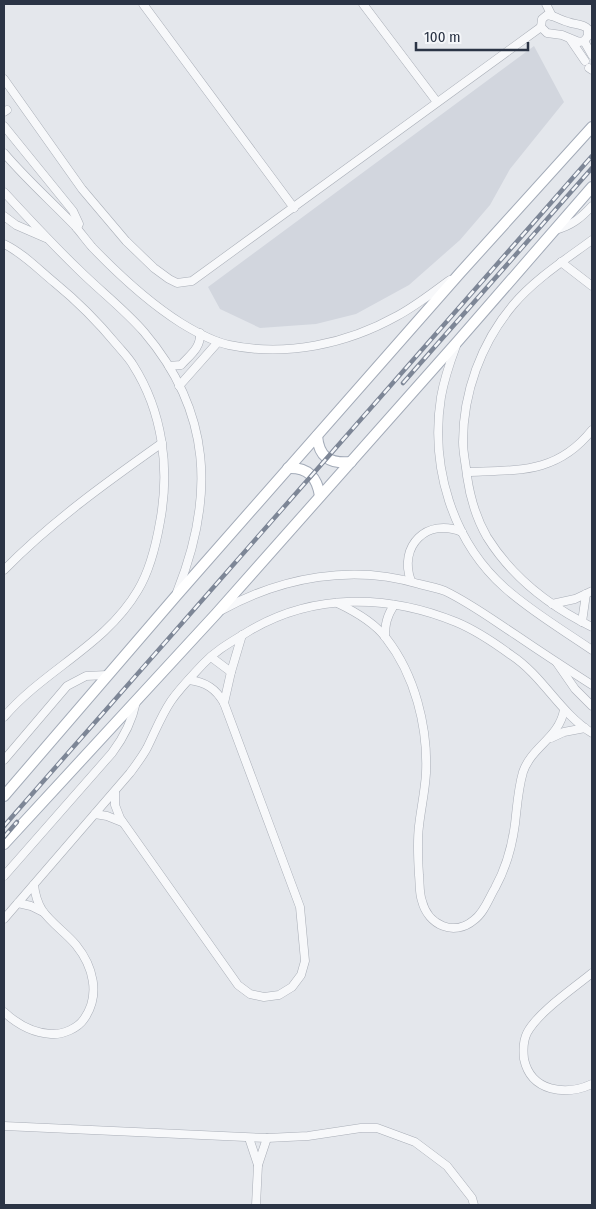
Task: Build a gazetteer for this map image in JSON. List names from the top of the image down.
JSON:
{
  "scale_bar": "100 m"
}
